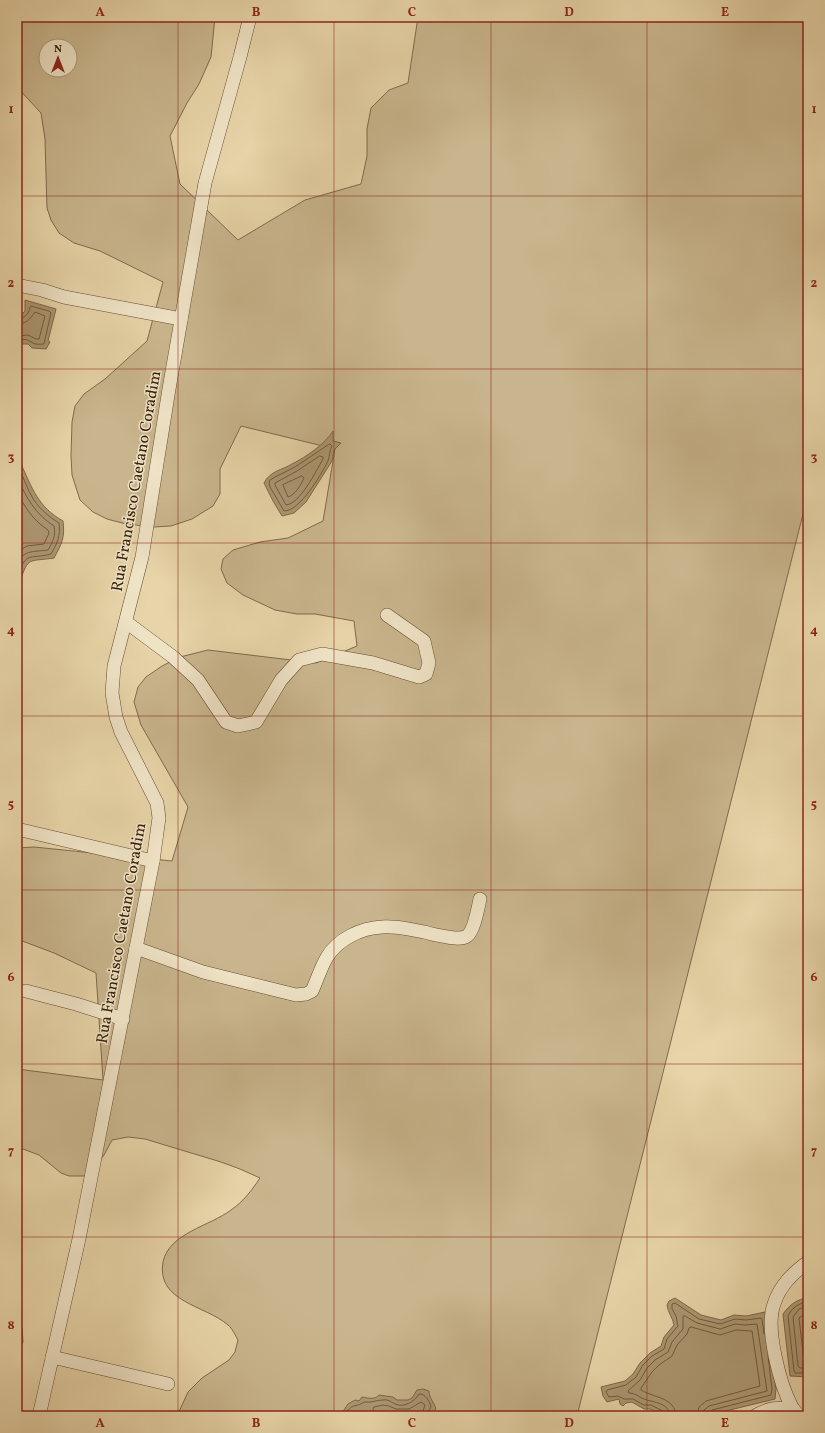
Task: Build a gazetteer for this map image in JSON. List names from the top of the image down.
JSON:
{
  "streets": {
    "street": ["Rua Francisco Caetano Coradim"]
  },
  "north": "top",
  "grid": {
    "columns": [
      "A",
      "B",
      "C",
      "D",
      "E"
    ],
    "rows": [
      "1",
      "2",
      "3",
      "4",
      "5",
      "6",
      "7",
      "8"
    ]
  }
}
